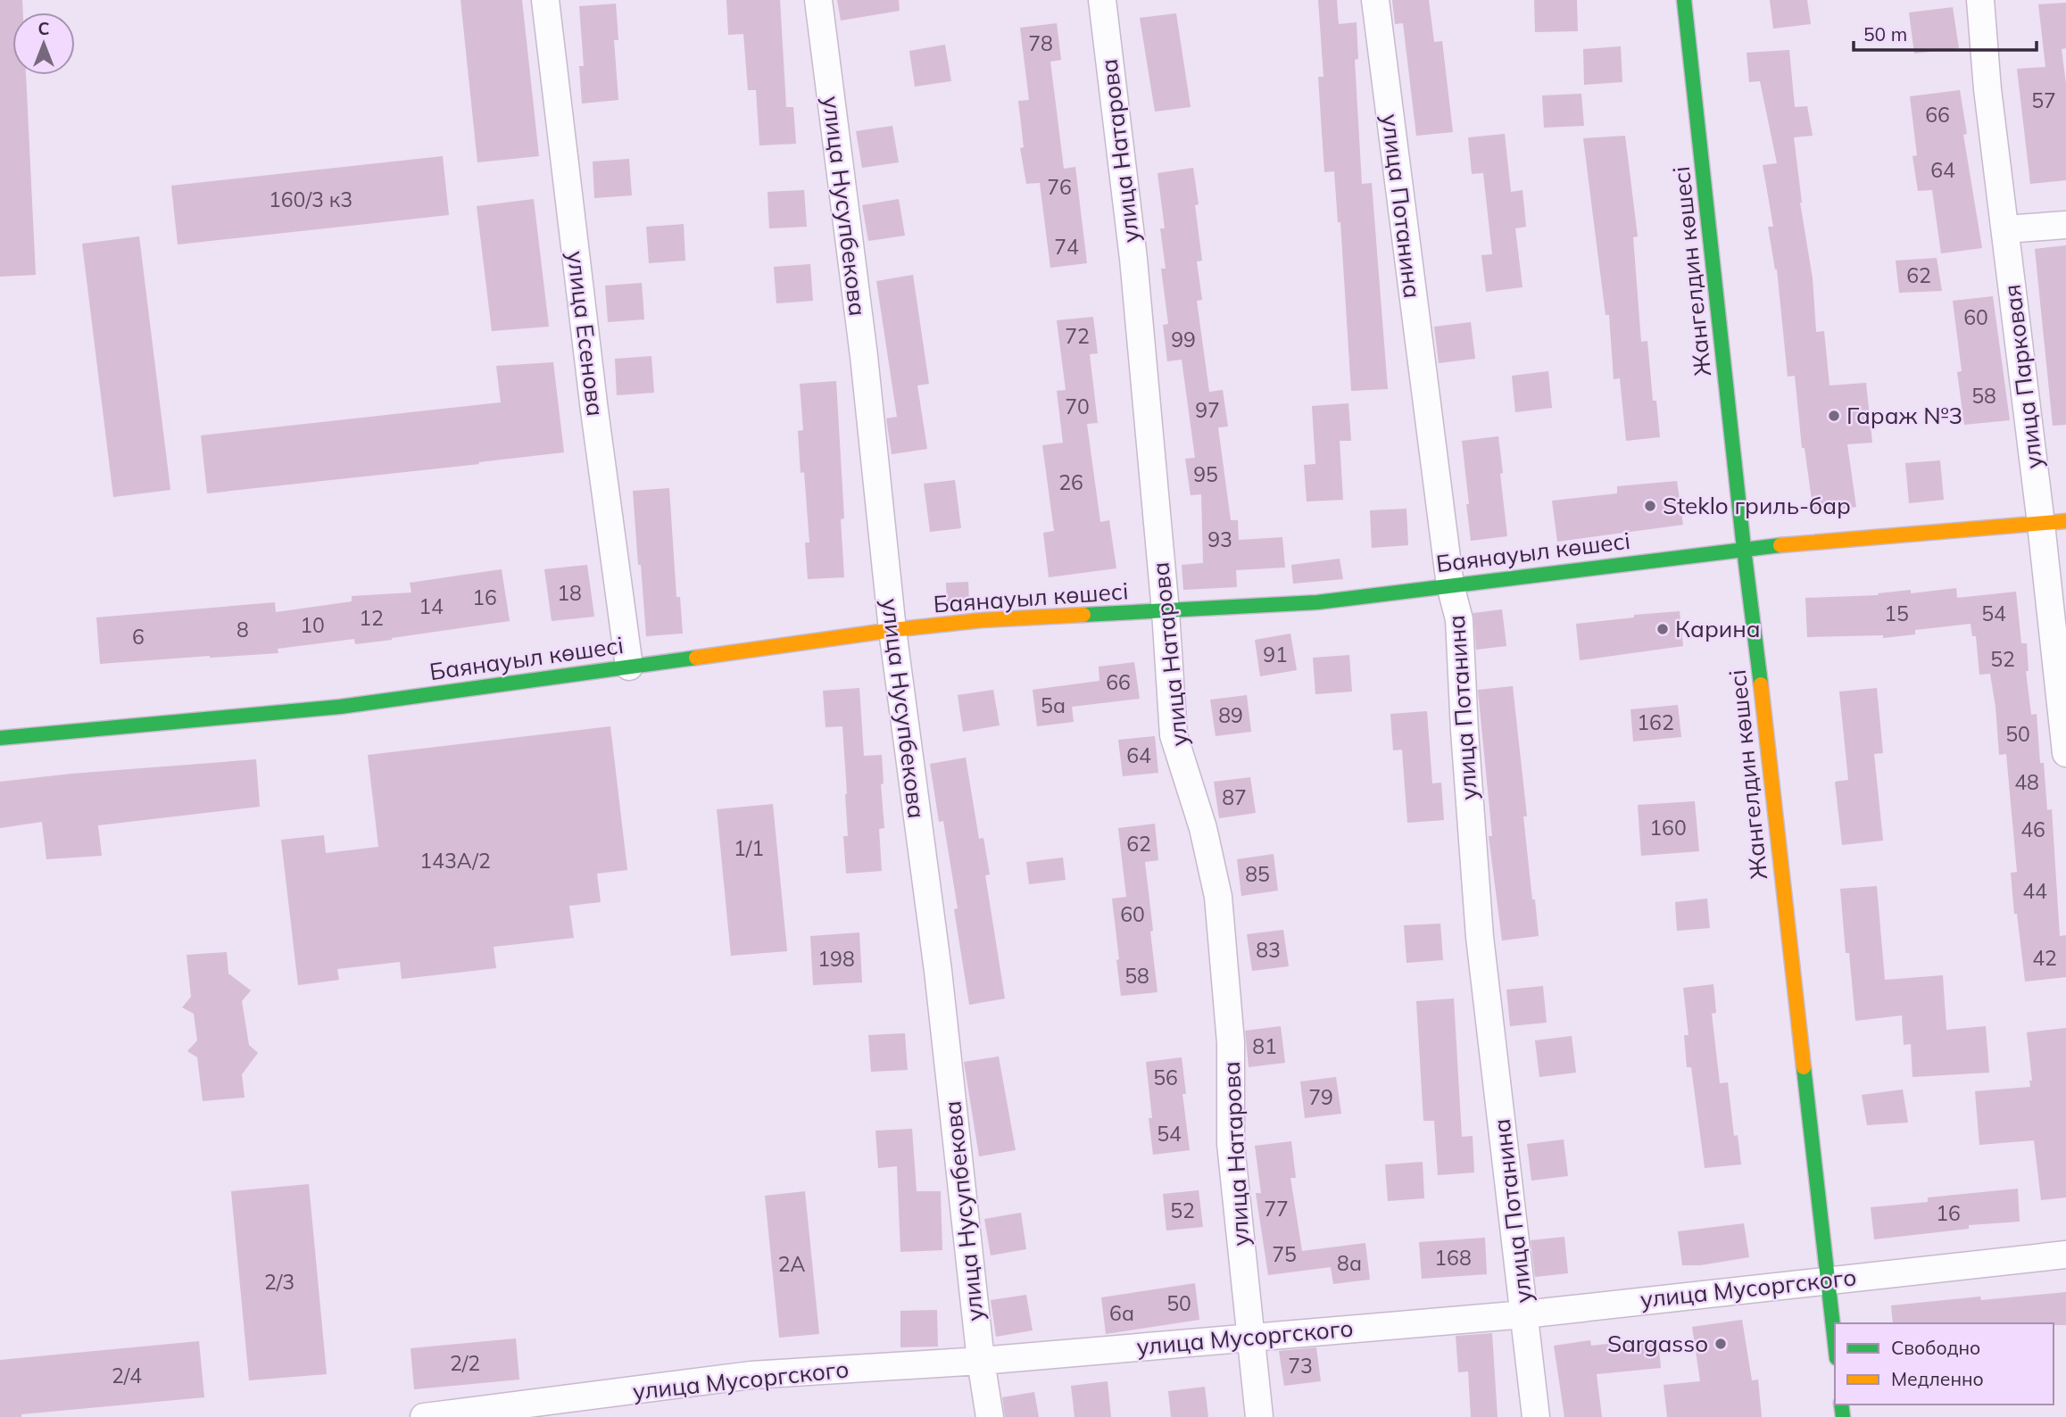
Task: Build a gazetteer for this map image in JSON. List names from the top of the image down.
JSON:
{
  "streets": {
    "main road": ["Жангелдин көшесі", "Баянауыл көшесі"],
    "street": [
      "улица Натарова",
      "улица Нусупбекова",
      "улица Потанина",
      "улица Есенова",
      "улица Парковая",
      "улица Мусоргского"
    ]
  },
  "crossings": [
    ["улица Натарова", "Баянауыл көшесі"],
    ["улица Натарова", "улица Мусоргского"],
    ["улица Нусупбекова", "Баянауыл көшесі"],
    ["улица Нусупбекова", "улица Мусоргского"],
    ["улица Потанина", "Баянауыл көшесі"],
    ["улица Потанина", "улица Мусоргского"],
    ["Жангелдин көшесі", "Баянауыл көшесі"],
    ["Жангелдин көшесі", "улица Мусоргского"],
    ["улица Есенова", "Баянауыл көшесі"],
    ["улица Парковая", "Баянауыл көшесі"]
  ],
  "places": [
    "Гараж №3",
    "Steklo гриль-бар",
    "Карина",
    "Sargasso"
  ],
  "house_numbers": [
    "78",
    "57",
    "66",
    "64",
    "76",
    "160/3 к3",
    "74",
    "62",
    "60",
    "72",
    "99",
    "58",
    "70",
    "97",
    "95",
    "26",
    "93",
    "18",
    "16",
    "14",
    "15",
    "54",
    "12",
    "10",
    "8",
    "6",
    "91",
    "52",
    "66",
    "5а",
    "89",
    "162",
    "50",
    "64",
    "48",
    "87",
    "160",
    "46",
    "62",
    "1/1",
    "143А/2",
    "85",
    "44",
    "60",
    "83",
    "42",
    "198",
    "58",
    "81",
    "56",
    "79",
    "54",
    "77",
    "52",
    "16",
    "75",
    "168",
    "8а",
    "2А",
    "2/3",
    "50",
    "6а",
    "2/2",
    "73",
    "2/4"
  ],
  "legend": ["Свободно", "Медленно"],
  "scale_bar": "50 m",
  "north": "top"
}
